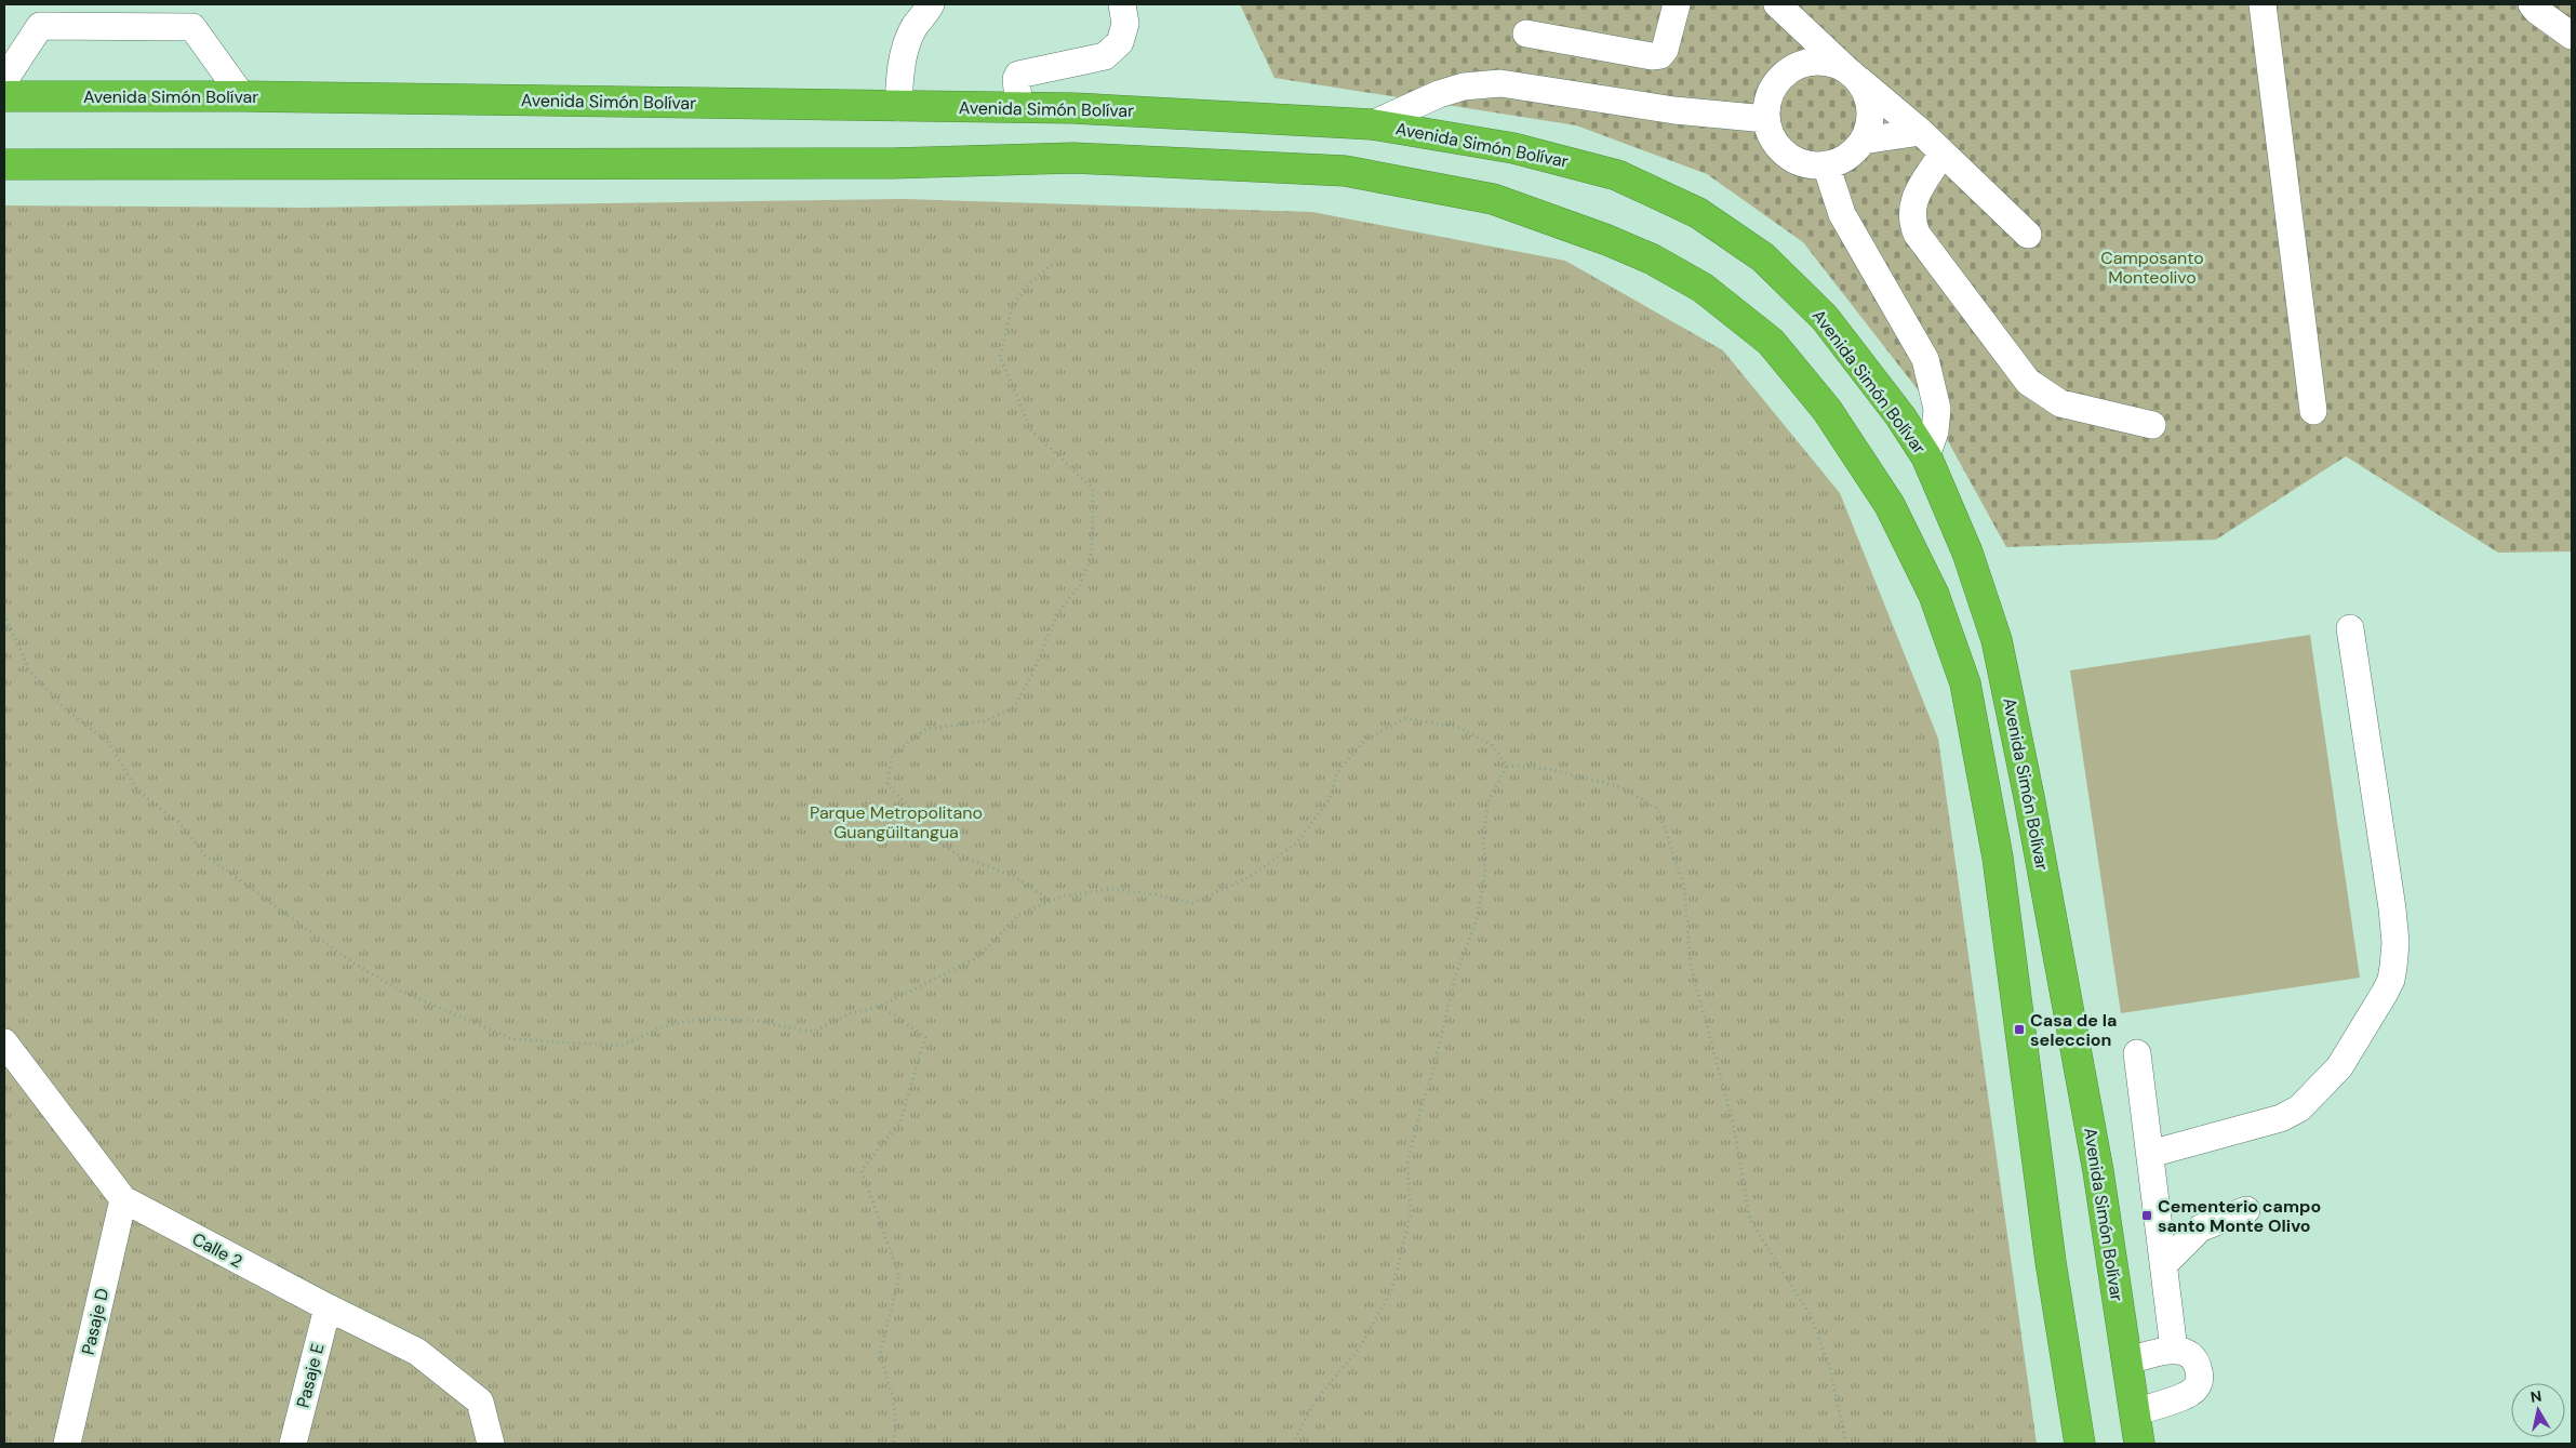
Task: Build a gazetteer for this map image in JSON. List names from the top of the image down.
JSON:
{
  "streets": {
    "highway": ["Avenida Simón Bolívar"],
    "street": ["Calle 2", "Pasaje D", "Pasaje E"]
  },
  "crossings": [
    ["Calle 2", "Pasaje D"],
    ["Calle 2", "Pasaje E"]
  ],
  "parks": ["Camposanto Monteolivo", "Parque Metropolitano Guangüiltangua"],
  "places": {
    "transit": ["Casa de la seleccion", "Cementerio campo santo Monte Olivo"]
  },
  "north": "top"
}
